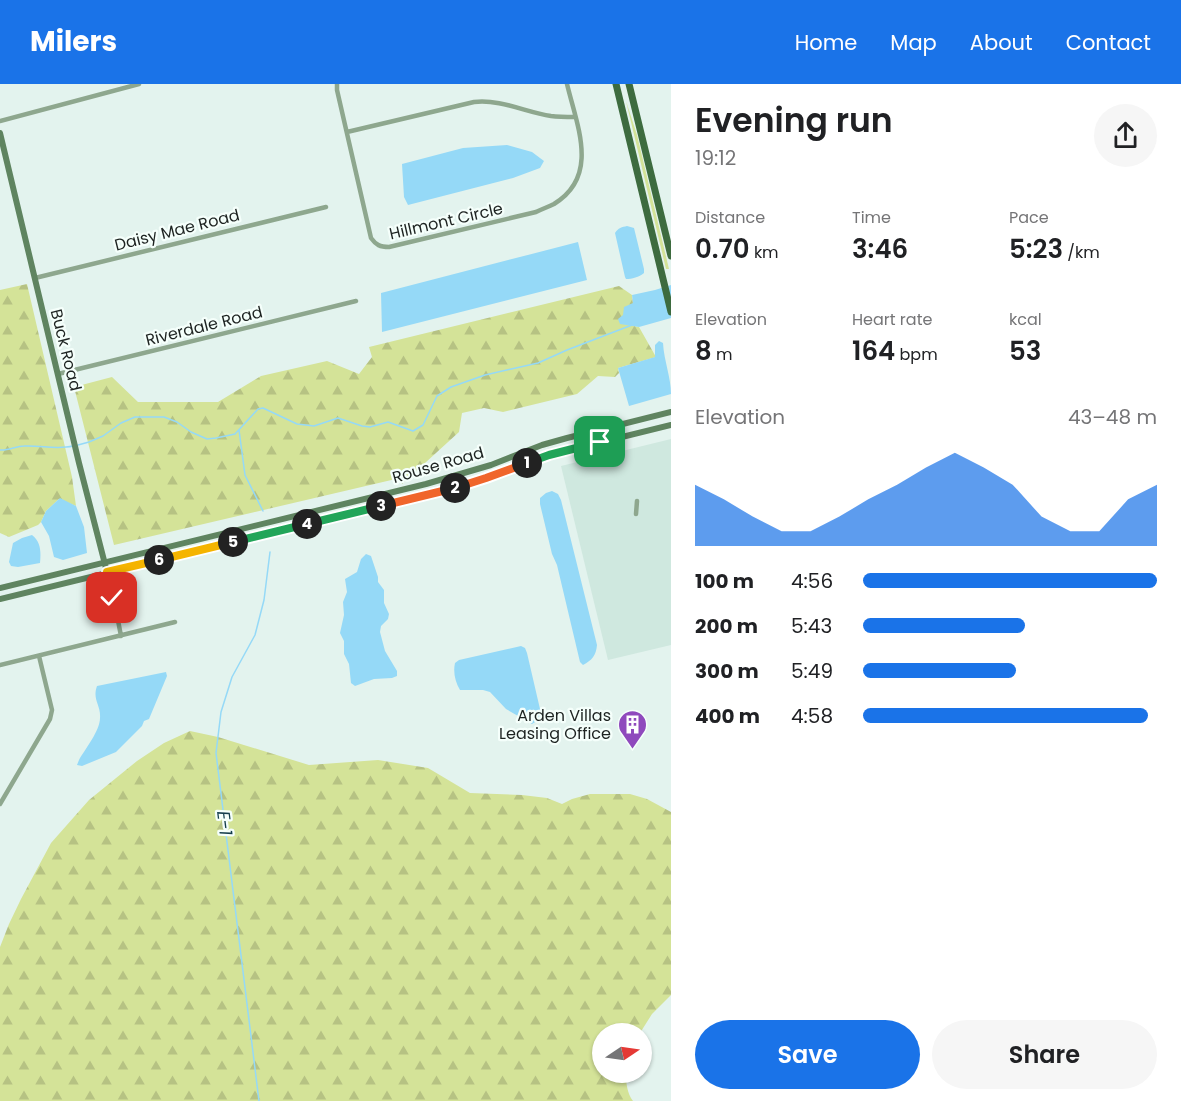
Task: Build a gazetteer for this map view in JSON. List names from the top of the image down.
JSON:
{
  "streets": {
    "street": [
      "Hillmont Circle",
      "Daisy Mae Road",
      "Riverdale Road",
      "Buck Road",
      "Rouse Road"
    ]
  },
  "crossings": [
    ["Daisy Mae Road", "Buck Road"],
    ["Riverdale Road", "Buck Road"],
    ["Buck Road", "Rouse Road"]
  ],
  "water": ["E-1"],
  "places": {
    "building": ["Arden Villas Leasing Office"]
  },
  "north": "right",
  "page": {
    "header": "Milers",
    "nav": [
      "Home",
      "Map",
      "About",
      "Contact"
    ],
    "heading": ["Evening run", "19:12"],
    "stats": [
      ["Distance", "0.70 km"],
      ["Time", "3:46"],
      ["Pace", "5:23 /km"],
      ["Elevation", "8 m"],
      ["Heart rate", "164 bpm"],
      ["kcal", "53"]
    ],
    "chart": ["Elevation", "43–48 m"],
    "pins": [
      "1",
      "2",
      "3",
      "4",
      "5",
      "6"
    ],
    "list": [
      {
        "name": "100 m",
        "note": "4:56"
      },
      {
        "name": "200 m",
        "note": "5:43"
      },
      {
        "name": "300 m",
        "note": "5:49"
      },
      {
        "name": "400 m",
        "note": "4:58"
      }
    ],
    "buttons": ["Save", "Share"]
  }
}
